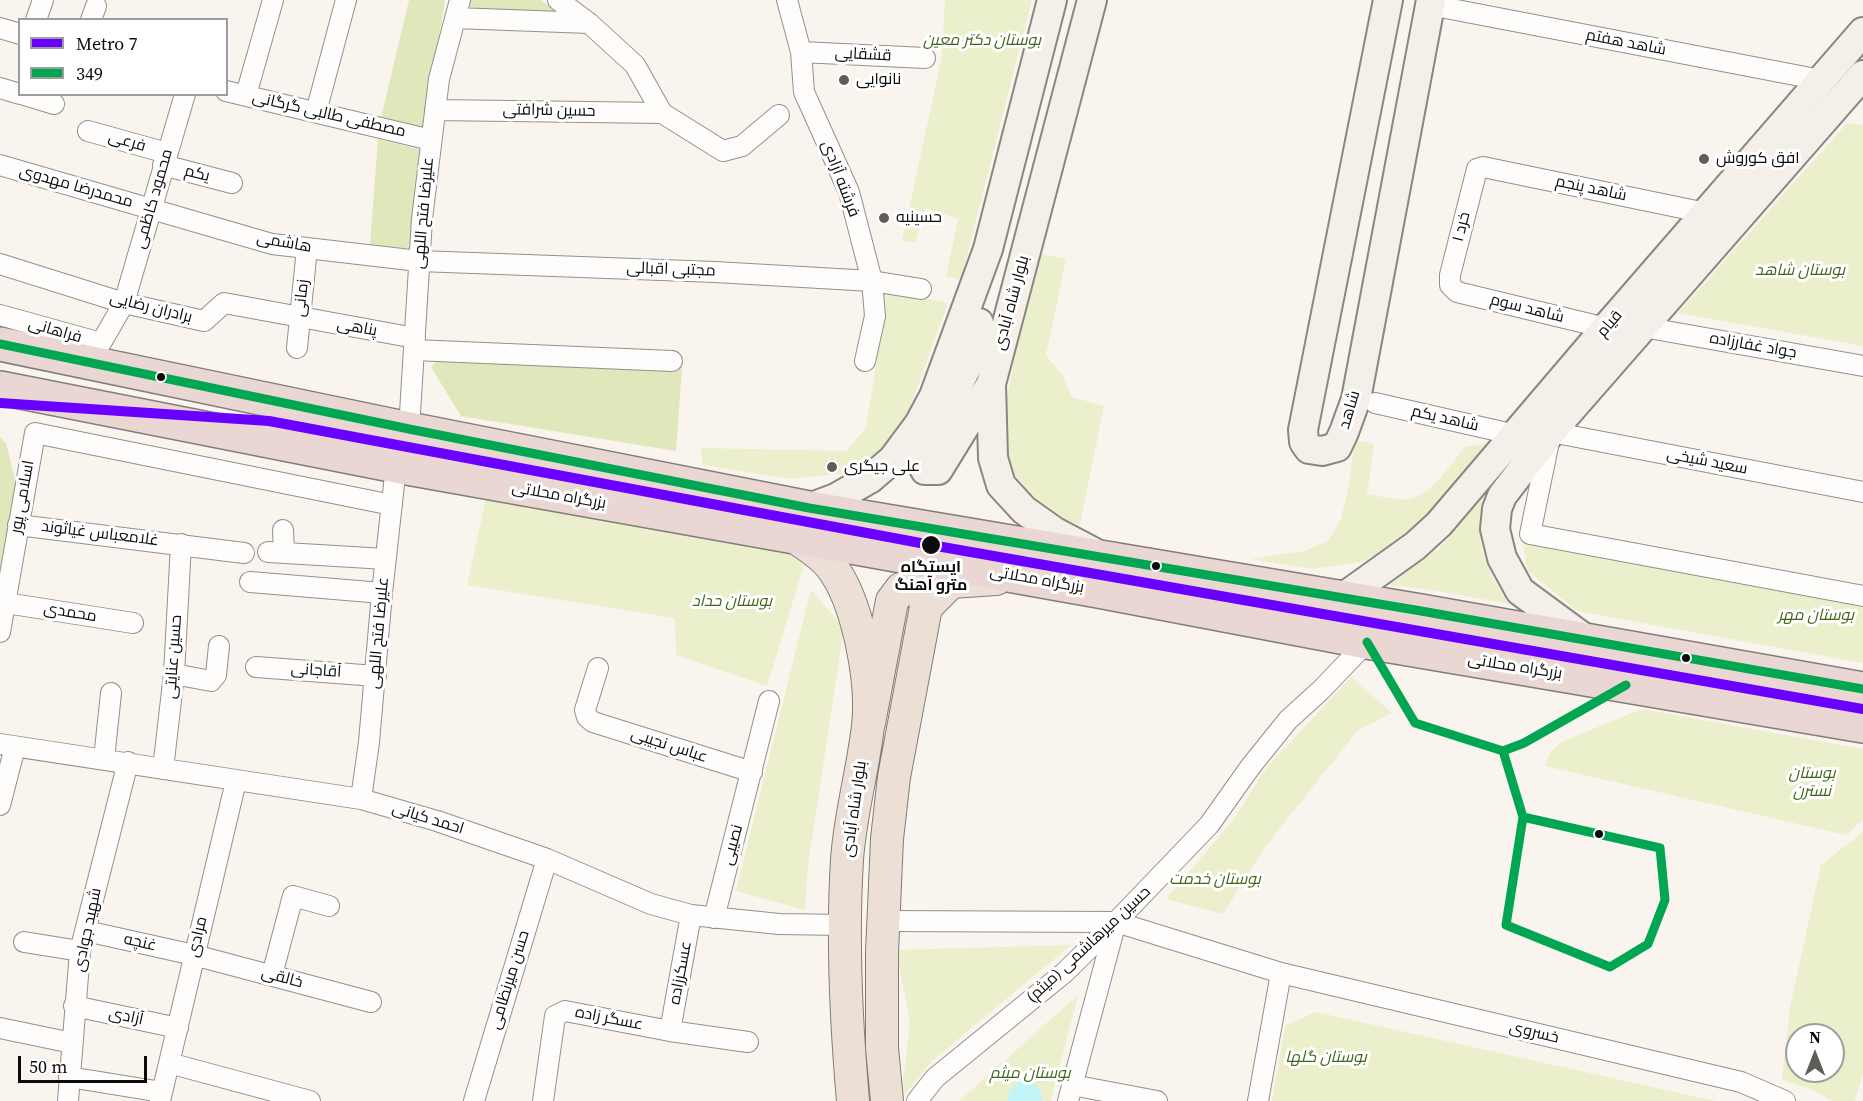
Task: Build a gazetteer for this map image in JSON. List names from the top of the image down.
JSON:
{
  "streets": {
    "highway": ["بزرگراه محلاتی"],
    "main road": ["بلوار شاه آبادی"],
    "street": [
      "شاهد هفتم",
      "قشقایی",
      "حسین شرافتی",
      "مصطفی طالبی گرگانی",
      "فرعی",
      "یکم",
      "فرشته آزادی",
      "محمدرضا مهدوی",
      "شاهد پنجم",
      "محمود کاظمی",
      "علیرضا فتح‌ اللهی",
      "خرد ۱",
      "هاشمی",
      "مجتبی اقبالی",
      "زمانی",
      "برادران رضایی",
      "شاهد سوم",
      "قیام",
      "پناهی",
      "فراهانی",
      "جواد غفارزاده",
      "شاهد",
      "شاهد یکم",
      "سعید شیخی",
      "اسلامی پور",
      "غلامعباس غیاثوند",
      "محمدی",
      "علیرضا فتح اللهی",
      "حسین عنایتی",
      "آقاجانی",
      "عباس نجیبی",
      "احمد کیانی",
      "نصیبی",
      "شهید جوادی",
      "مرادی",
      "غنچه",
      "حسین میرهاشمی (میثم)",
      "عسکرزاده",
      "خالقی",
      "حسن میرنظامی",
      "آزادی",
      "عسگر زاده",
      "خسروی"
    ]
  },
  "crossings": [
    ["شاهد هفتم", "قیام"],
    ["شاهد هفتم", "شاهد"],
    ["قشقایی", "فرشته آزادی"],
    ["حسین شرافتی", "علیرضا فتح‌ اللهی"],
    ["مصطفی طالبی گرگانی", "علیرضا فتح‌ اللهی"],
    ["فرعی", "یکم"],
    ["فرعی", "محمود کاظمی"],
    ["یکم", "محمود کاظمی"],
    ["فرشته آزادی", "مجتبی اقبالی"],
    ["محمدرضا مهدوی", "محمود کاظمی"],
    ["محمدرضا مهدوی", "هاشمی"],
    ["شاهد پنجم", "خرد ۱"],
    ["شاهد پنجم", "قیام"],
    ["محمود کاظمی", "هاشمی"],
    ["محمود کاظمی", "برادران رضایی"],
    ["محمود کاظمی", "فراهانی"],
    ["علیرضا فتح‌ اللهی", "هاشمی"],
    ["علیرضا فتح‌ اللهی", "مجتبی اقبالی"],
    ["علیرضا فتح‌ اللهی", "پناهی"],
    ["علیرضا فتح‌ اللهی", "بزرگراه محلاتی"],
    ["خرد ۱", "شاهد سوم"],
    ["هاشمی", "مجتبی اقبالی"],
    ["هاشمی", "زمانی"],
    ["زمانی", "برادران رضایی"],
    ["زمانی", "پناهی"],
    ["بلوار شاه آبادی", "بزرگراه محلاتی"],
    ["بلوار شاه آبادی", "احمد کیانی"],
    ["برادران رضایی", "پناهی"],
    ["برادران رضایی", "فراهانی"],
    ["شاهد سوم", "قیام"],
    ["قیام", "جواد غفارزاده"],
    ["قیام", "شاهد یکم"],
    ["قیام", "سعید شیخی"],
    ["قیام", "بزرگراه محلاتی"],
    ["بزرگراه محلاتی", "علیرضا فتح اللهی"],
    ["بزرگراه محلاتی", "حسین میرهاشمی (میثم)"],
    ["اسلامی پور", "غلامعباس غیاثوند"],
    ["اسلامی پور", "محمدی"],
    ["اسلامی پور", "علیرضا فتح اللهی"],
    ["غلامعباس غیاثوند", "حسین عنایتی"],
    ["علیرضا فتح اللهی", "آقاجانی"],
    ["علیرضا فتح اللهی", "احمد کیانی"],
    ["حسین عنایتی", "احمد کیانی"],
    ["عباس نجیبی", "نصیبی"],
    ["احمد کیانی", "نصیبی"],
    ["احمد کیانی", "شهید جوادی"],
    ["احمد کیانی", "مرادی"],
    ["احمد کیانی", "عسکرزاده"],
    ["احمد کیانی", "حسن میرنظامی"],
    ["شهید جوادی", "مرادی"],
    ["شهید جوادی", "غنچه"],
    ["شهید جوادی", "آزادی"],
    ["مرادی", "غنچه"],
    ["مرادی", "خالقی"],
    ["مرادی", "آزادی"],
    ["غنچه", "خالقی"],
    ["حسین میرهاشمی (میثم)", "خسروی"],
    ["عسکرزاده", "عسگر زاده"]
  ],
  "parks": [
    "بوستان دکتر معین",
    "بوستان شاهد",
    "بوستان حداد",
    "بوستان مهر",
    "بوستان نسترن",
    "بوستان خدمت",
    "بوستان گلها",
    "بوستان میثم"
  ],
  "places": [
    "نانوایی",
    "افق کوروش",
    "حسینیه",
    "علی جیگری",
    "ایستگاه مترو آهنگ"
  ],
  "lines": ["transit line 349", "metro line 7"],
  "legend": ["Metro 7", "349"],
  "scale_bar": "50 m",
  "north": "top"
}
